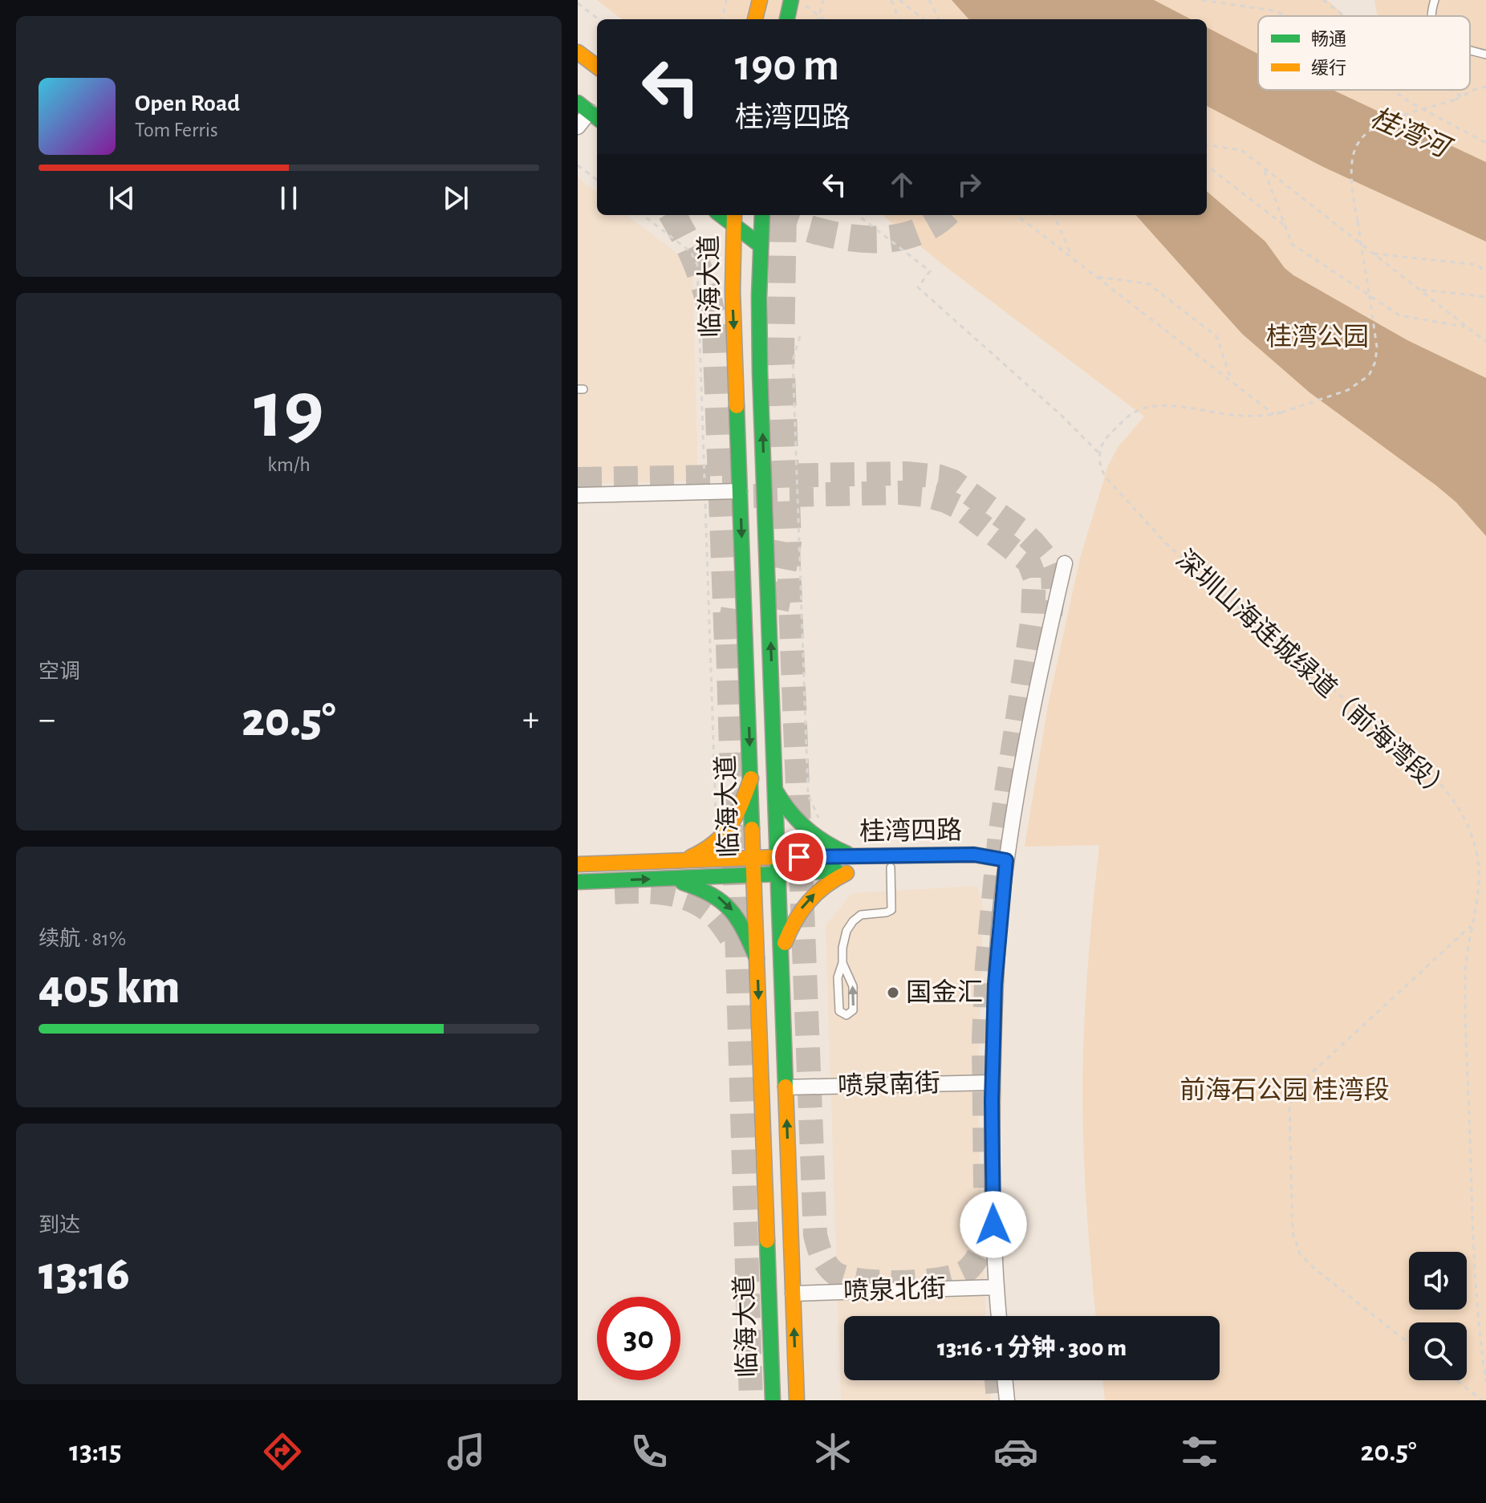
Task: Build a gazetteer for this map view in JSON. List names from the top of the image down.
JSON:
{
  "streets": {
    "main road": ["临海大道", "桂湾四路"],
    "street": ["喷泉南街", "喷泉北街"],
    "path": ["深圳山海连城绿道（前海湾段）"]
  },
  "crossings": [
    ["临海大道", "桂湾四路"],
    ["临海大道", "喷泉南街"],
    ["临海大道", "喷泉北街"]
  ],
  "water": ["桂湾河"],
  "parks": ["桂湾公园", "前海石公园 桂湾段"],
  "places": ["国金汇"],
  "legend": ["畅通", "缓行"],
  "page": {
    "turn": ["190 m", "桂湾四路"],
    "song": ["Open Road", "Tom Ferris"],
    "tile": [
      ["19", "km/h"],
      "空调",
      ["续航 · 81%", "405 km"],
      ["到达", "13:16"]
    ],
    "heat": ["−", "20.5°", "+"],
    "limit": "30",
    "trip": "13:16 · 1 分钟 · 300 m",
    "tabs": ["13:15", "20.5°"]
  }
}
